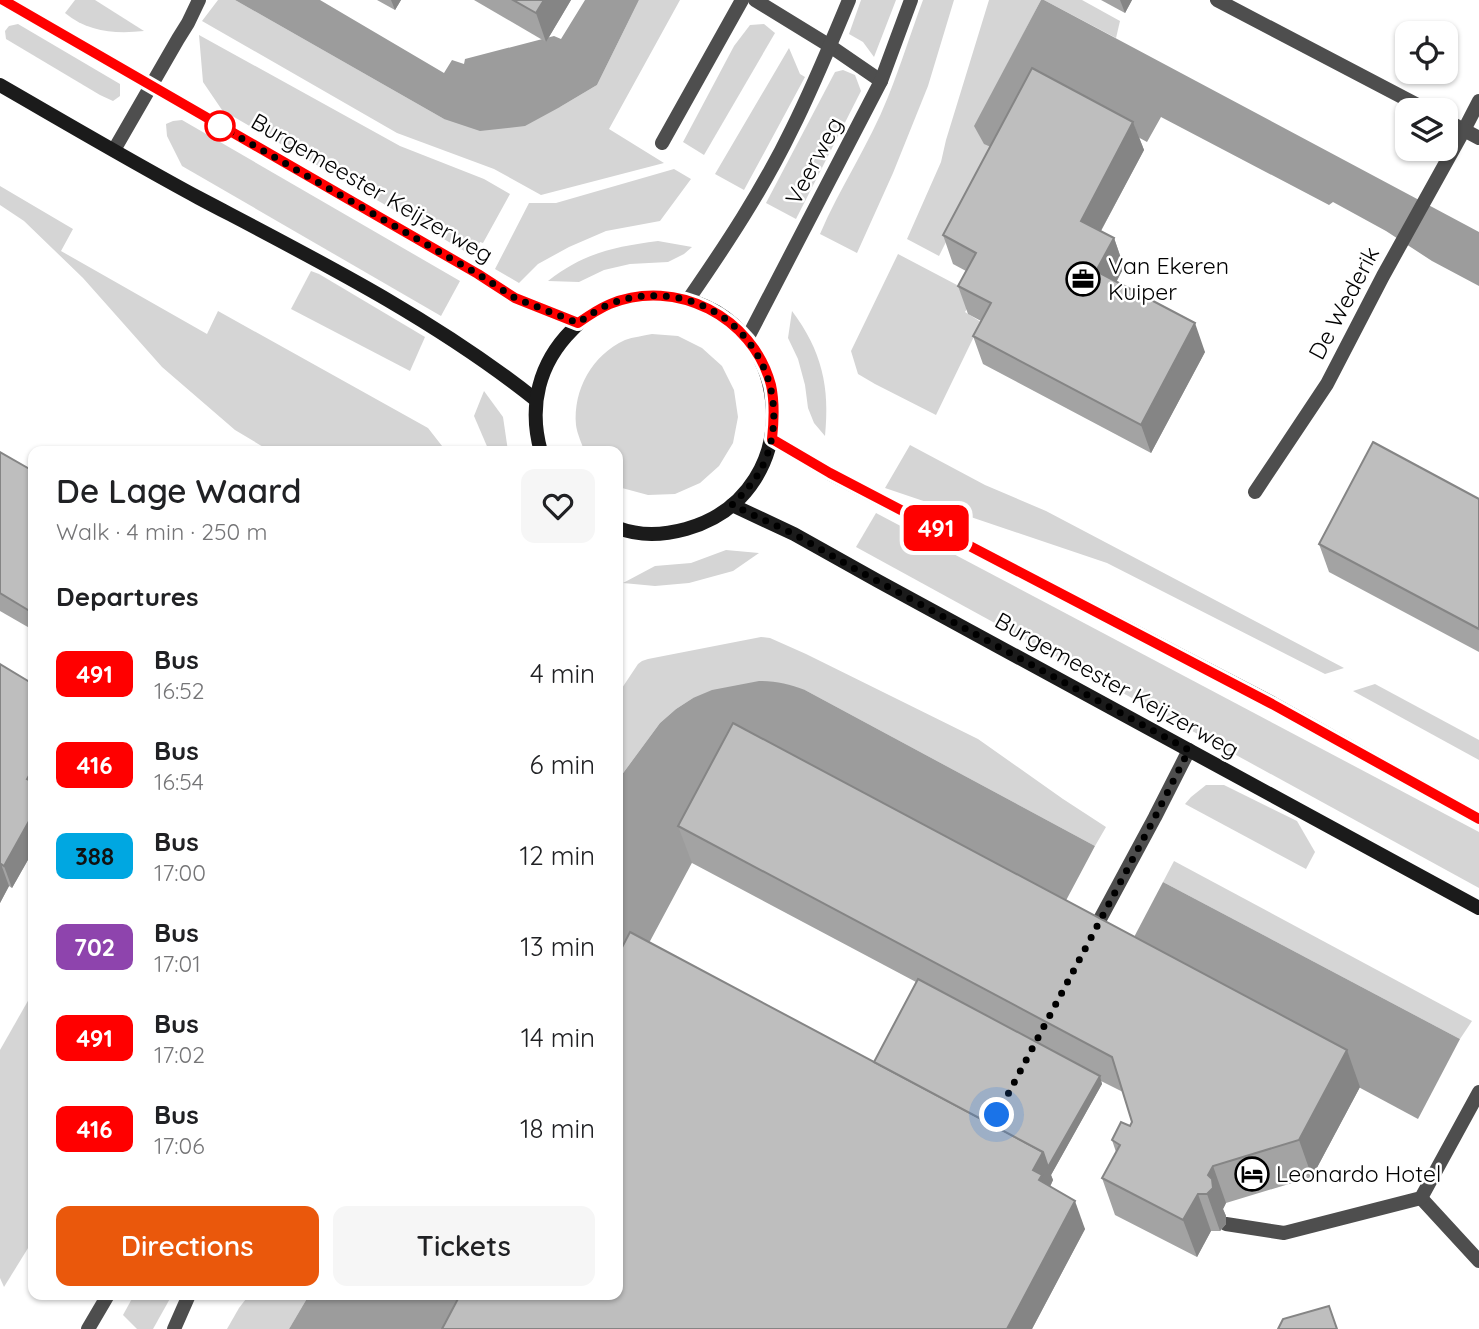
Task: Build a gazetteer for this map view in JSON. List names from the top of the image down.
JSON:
{
  "streets": {
    "main road": ["Burgemeester Keijzerweg"],
    "street": ["Veerweg", "De Wederik"]
  },
  "places": {
    "office": ["Van Ekeren Kuiper"],
    "hotel": ["Leonardo Hotel"]
  },
  "lines": ["bus line 491"],
  "page": {
    "on_map": "491",
    "heading": [
      ["De Lage Waard", "Walk · 4 min · 250 m"],
      "Departures"
    ],
    "list": [
      {
        "mark": "491",
        "name": "Bus",
        "note": "16:52",
        "value": "4 min"
      },
      {
        "mark": "416",
        "name": "Bus",
        "note": "16:54",
        "value": "6 min"
      },
      {
        "mark": "388",
        "name": "Bus",
        "note": "17:00",
        "value": "12 min"
      },
      {
        "mark": "702",
        "name": "Bus",
        "note": "17:01",
        "value": "13 min"
      },
      {
        "mark": "491",
        "name": "Bus",
        "note": "17:02",
        "value": "14 min"
      },
      {
        "mark": "416",
        "name": "Bus",
        "note": "17:06",
        "value": "18 min"
      }
    ],
    "buttons": ["Directions", "Tickets"]
  }
}
